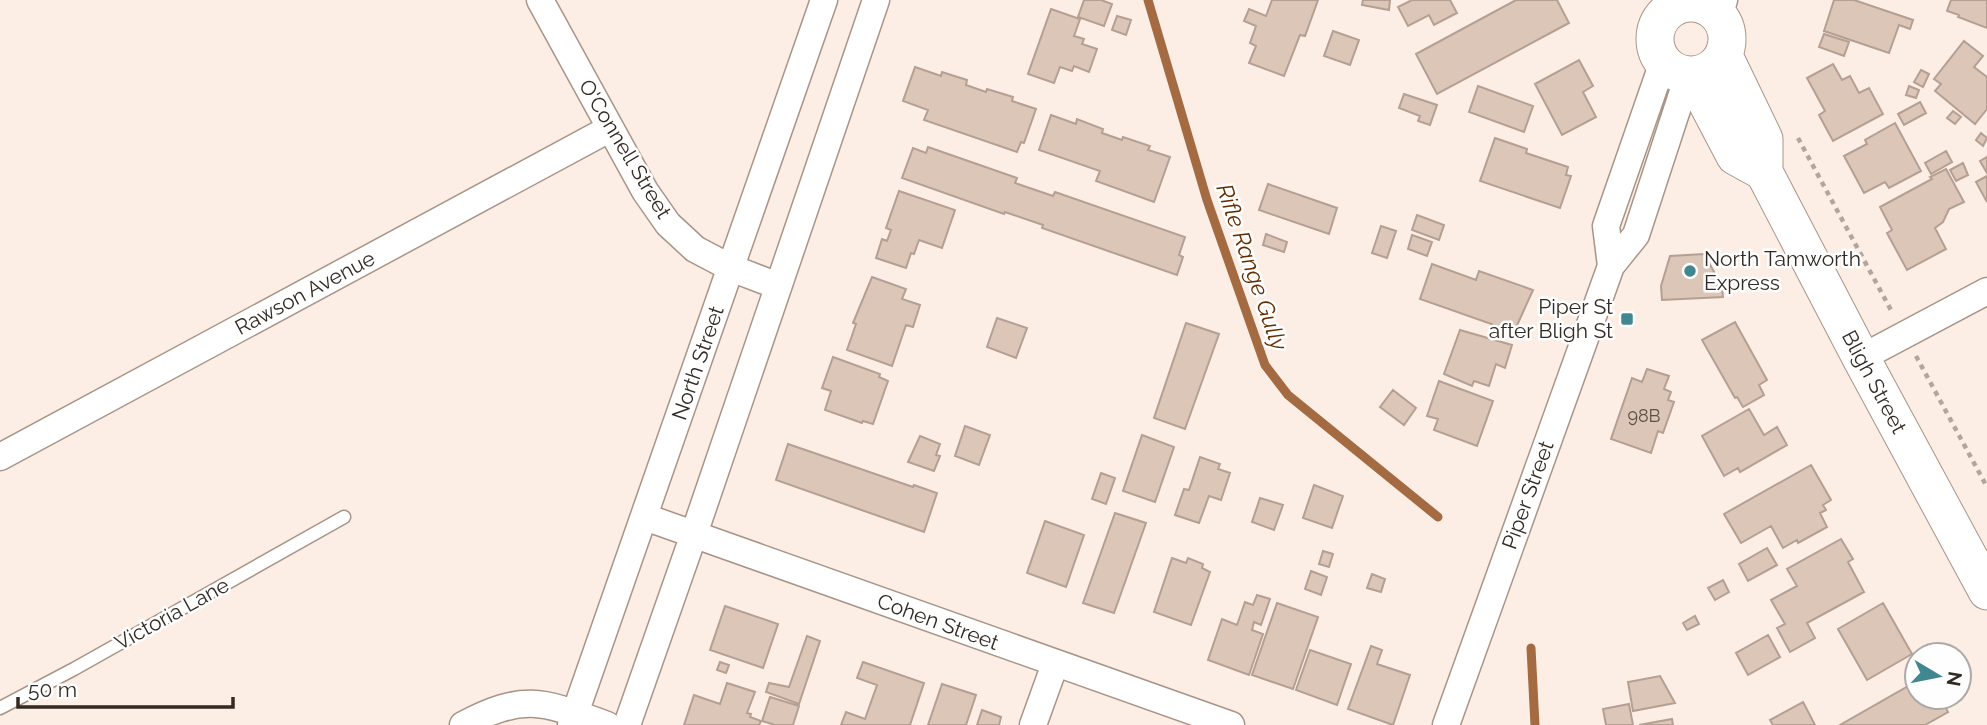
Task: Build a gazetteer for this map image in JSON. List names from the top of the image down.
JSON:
{
  "streets": {
    "street": [
      "O'Connell Street",
      "Rawson Avenue",
      "North Street",
      "Bligh Street",
      "Piper Street",
      "Cohen Street"
    ],
    "lane": ["Victoria Lane"]
  },
  "crossings": [
    ["O'Connell Street", "Rawson Avenue"],
    ["O'Connell Street", "North Street"],
    ["North Street", "Cohen Street"],
    ["Bligh Street", "Piper Street"]
  ],
  "water": ["Rifle Range Gully"],
  "places": {
    "other": ["North Tamworth Express"],
    "transit": ["Piper St after Bligh St"]
  },
  "house_numbers": ["98B"],
  "scale_bar": "50 m",
  "north": "right"
}
